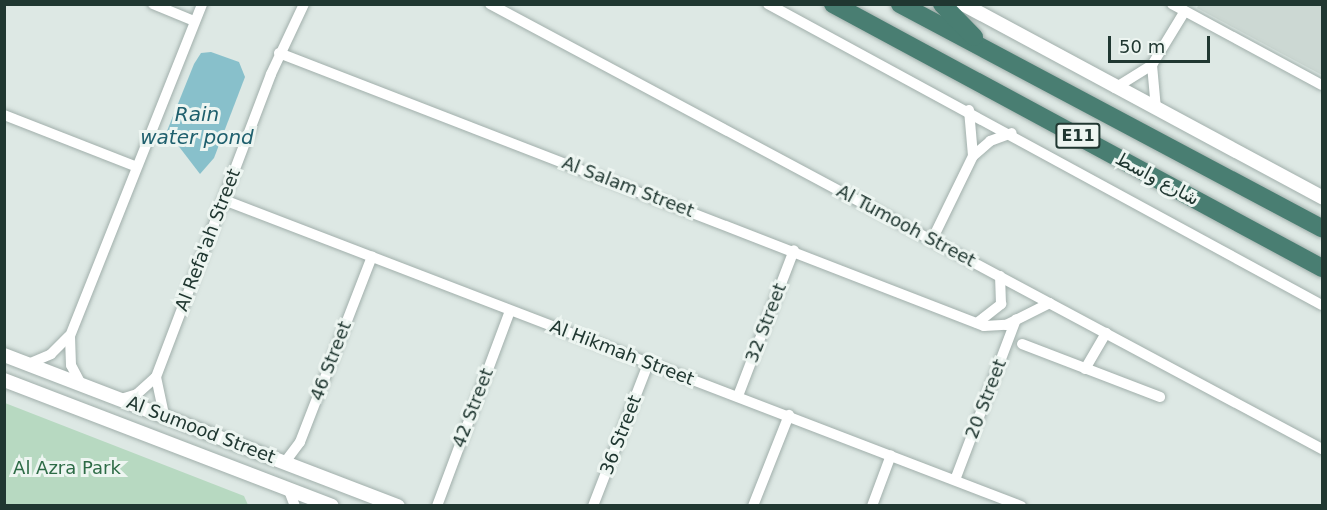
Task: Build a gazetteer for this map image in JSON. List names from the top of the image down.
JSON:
{
  "streets": {
    "highway": ["E11", "شارع واسط"],
    "street": [
      "Al Salam Street",
      "Al Tumooh Street",
      "Al Refa'ah Street",
      "32 Street",
      "Al Hikmah Street",
      "46 Street",
      "20 Street",
      "42 Street",
      "Al Sumood Street",
      "36 Street"
    ]
  },
  "crossings": [
    ["Al Salam Street", "Al Refa'ah Street"],
    ["Al Salam Street", "32 Street"],
    ["Al Refa'ah Street", "Al Hikmah Street"],
    ["32 Street", "Al Hikmah Street"],
    ["Al Hikmah Street", "46 Street"],
    ["Al Hikmah Street", "20 Street"],
    ["Al Hikmah Street", "42 Street"],
    ["Al Hikmah Street", "36 Street"],
    ["46 Street", "Al Sumood Street"]
  ],
  "water": ["Rain water pond"],
  "parks": ["Al Azra Park"],
  "scale_bar": "50 m"
}
